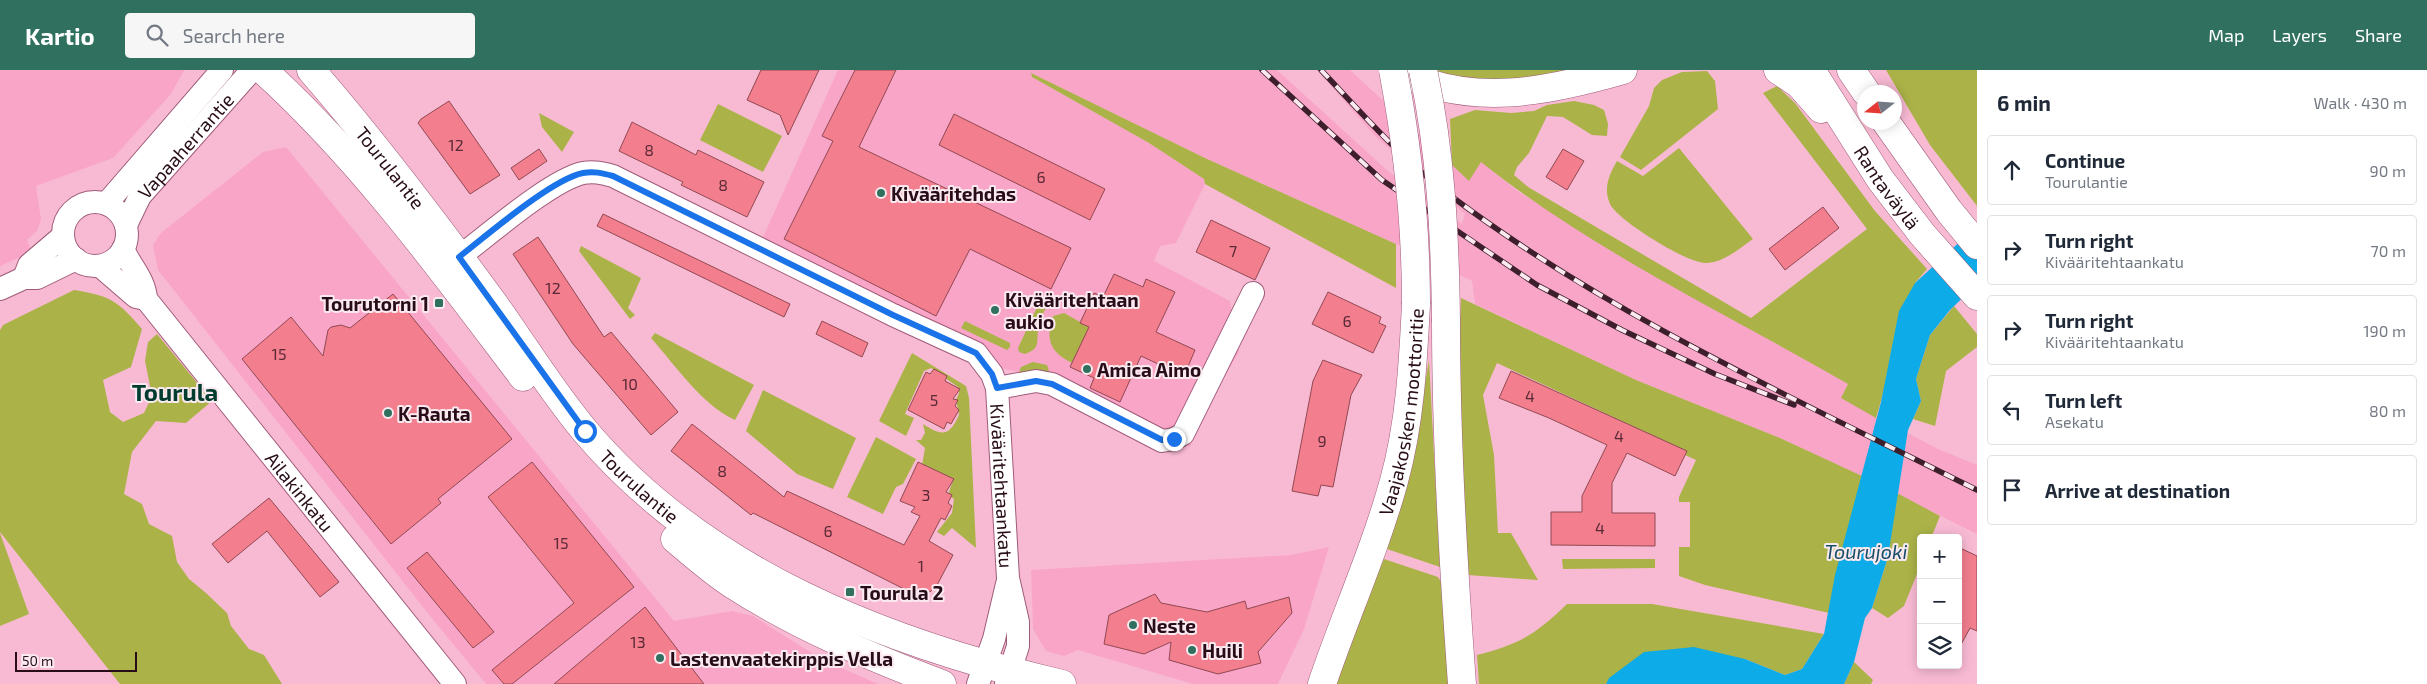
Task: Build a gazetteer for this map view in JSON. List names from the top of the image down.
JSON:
{
  "streets": {
    "main road": ["Tourulantie", "Rantaväylä", "Vaajakosken moottoritie"],
    "street": ["Vapaaherrantie", "Kivääritehtaankatu", "Ailakinkatu"]
  },
  "crossings": [
    ["Vapaaherrantie", "Ailakinkatu"],
    ["Tourulantie", "Kivääritehtaankatu"]
  ],
  "districts": ["Tourula"],
  "water": ["Tourujoki"],
  "places": {
    "other": [
      "Kivääritehdas",
      "Kivääritehtaan aukio",
      "Amica Aimo",
      "K-Rauta",
      "Neste",
      "Huili",
      "Lastenvaatekirppis Vella"
    ],
    "transit": ["Tourutorni 1", "Tourula 2"]
  },
  "house_numbers": [
    "12",
    "8",
    "6",
    "8",
    "7",
    "12",
    "6",
    "15",
    "10",
    "4",
    "5",
    "4",
    "9",
    "8",
    "3",
    "4",
    "6",
    "15",
    "1",
    "13"
  ],
  "scale_bar": "50 m",
  "north": "left",
  "page": {
    "header": "Kartio",
    "search": "Search here",
    "nav": ["Map", "Layers", "Share"],
    "heading": ["6 min", "Walk · 430 m"],
    "list": [
      ["Continue", "Tourulantie", "90 m"],
      ["Turn right", "Kivääritehtaankatu", "70 m"],
      ["Turn right", "Kivääritehtaankatu", "190 m"],
      ["Turn left", "Asekatu", "80 m"],
      "Arrive at destination"
    ],
    "map_buttons": ["+", "−"],
    "scale": "50 m"
  }
}
